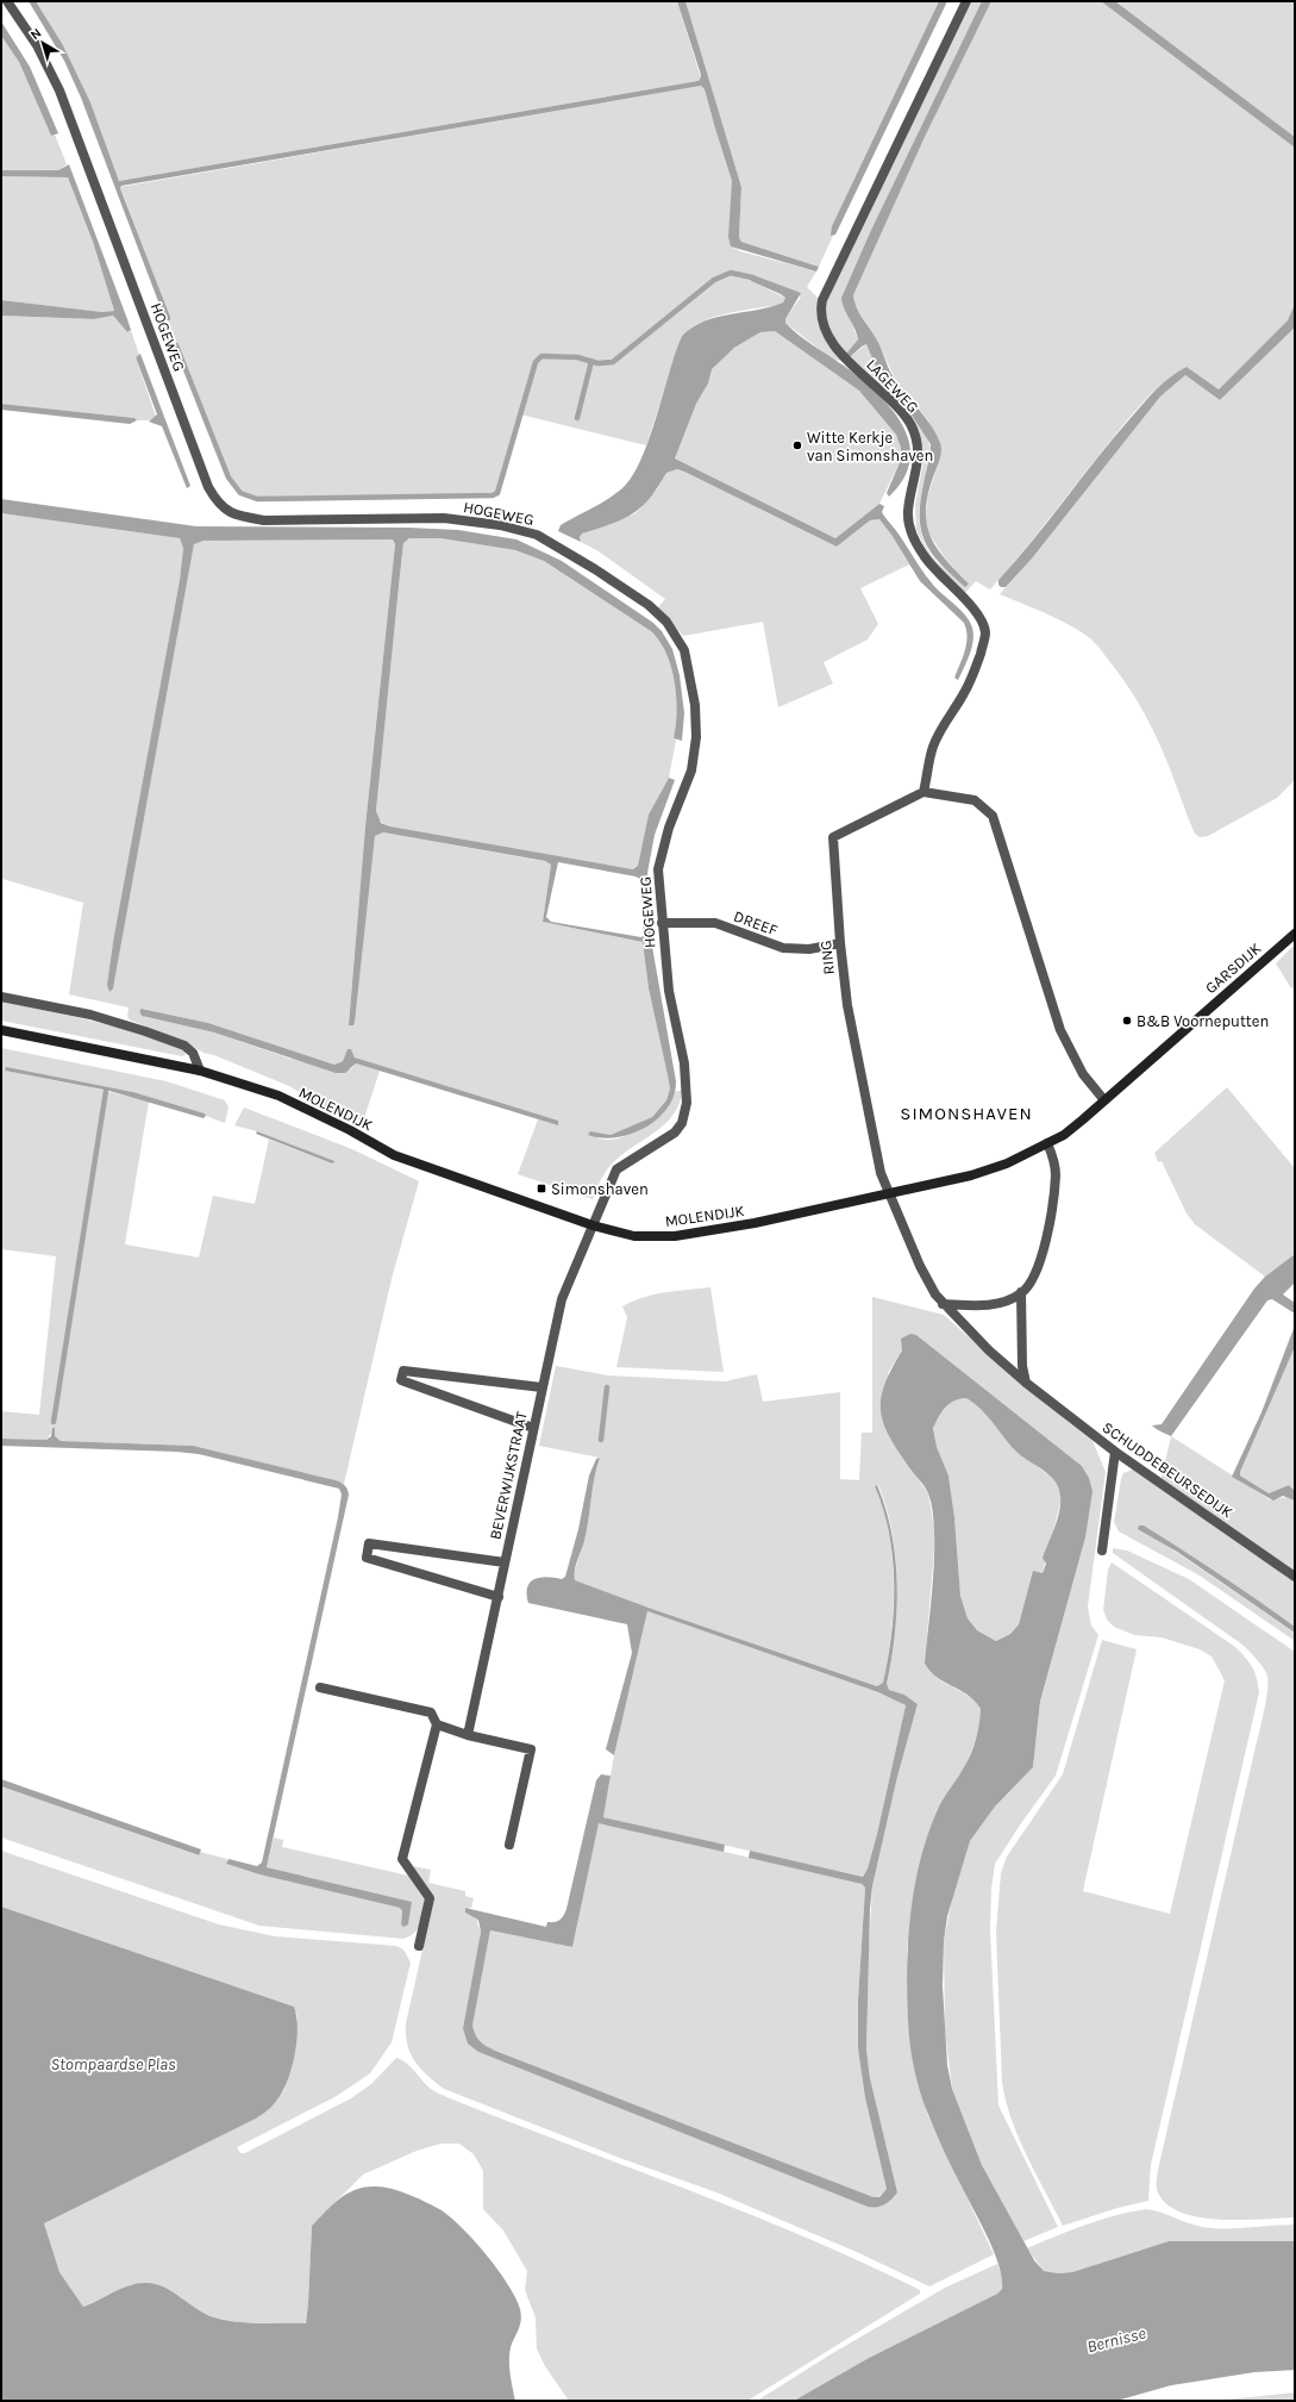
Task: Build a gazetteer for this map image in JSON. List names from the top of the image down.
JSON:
{
  "streets": {
    "main road": ["GARSDIJK", "MOLENDIJK"],
    "street": [
      "HOGEWEG",
      "LAGEWEG",
      "DREEF",
      "RING",
      "SCHUDDEBEURSEDIJK",
      "BEVERWIJKSTRAAT"
    ]
  },
  "crossings": [
    ["HOGEWEG", "DREEF"],
    ["HOGEWEG", "MOLENDIJK"],
    ["HOGEWEG", "BEVERWIJKSTRAAT"],
    ["LAGEWEG", "RING"],
    ["DREEF", "RING"],
    ["RING", "MOLENDIJK"],
    ["RING", "SCHUDDEBEURSEDIJK"],
    ["GARSDIJK", "MOLENDIJK"],
    ["MOLENDIJK", "BEVERWIJKSTRAAT"]
  ],
  "districts": ["SIMONSHAVEN"],
  "water": ["Stompaardse Plas", "Bernisse"],
  "places": {
    "other": ["Witte Kerkje van Simonshaven", "B&B Voorneputten"],
    "transit": ["Simonshaven"]
  },
  "north": "top left"
}
